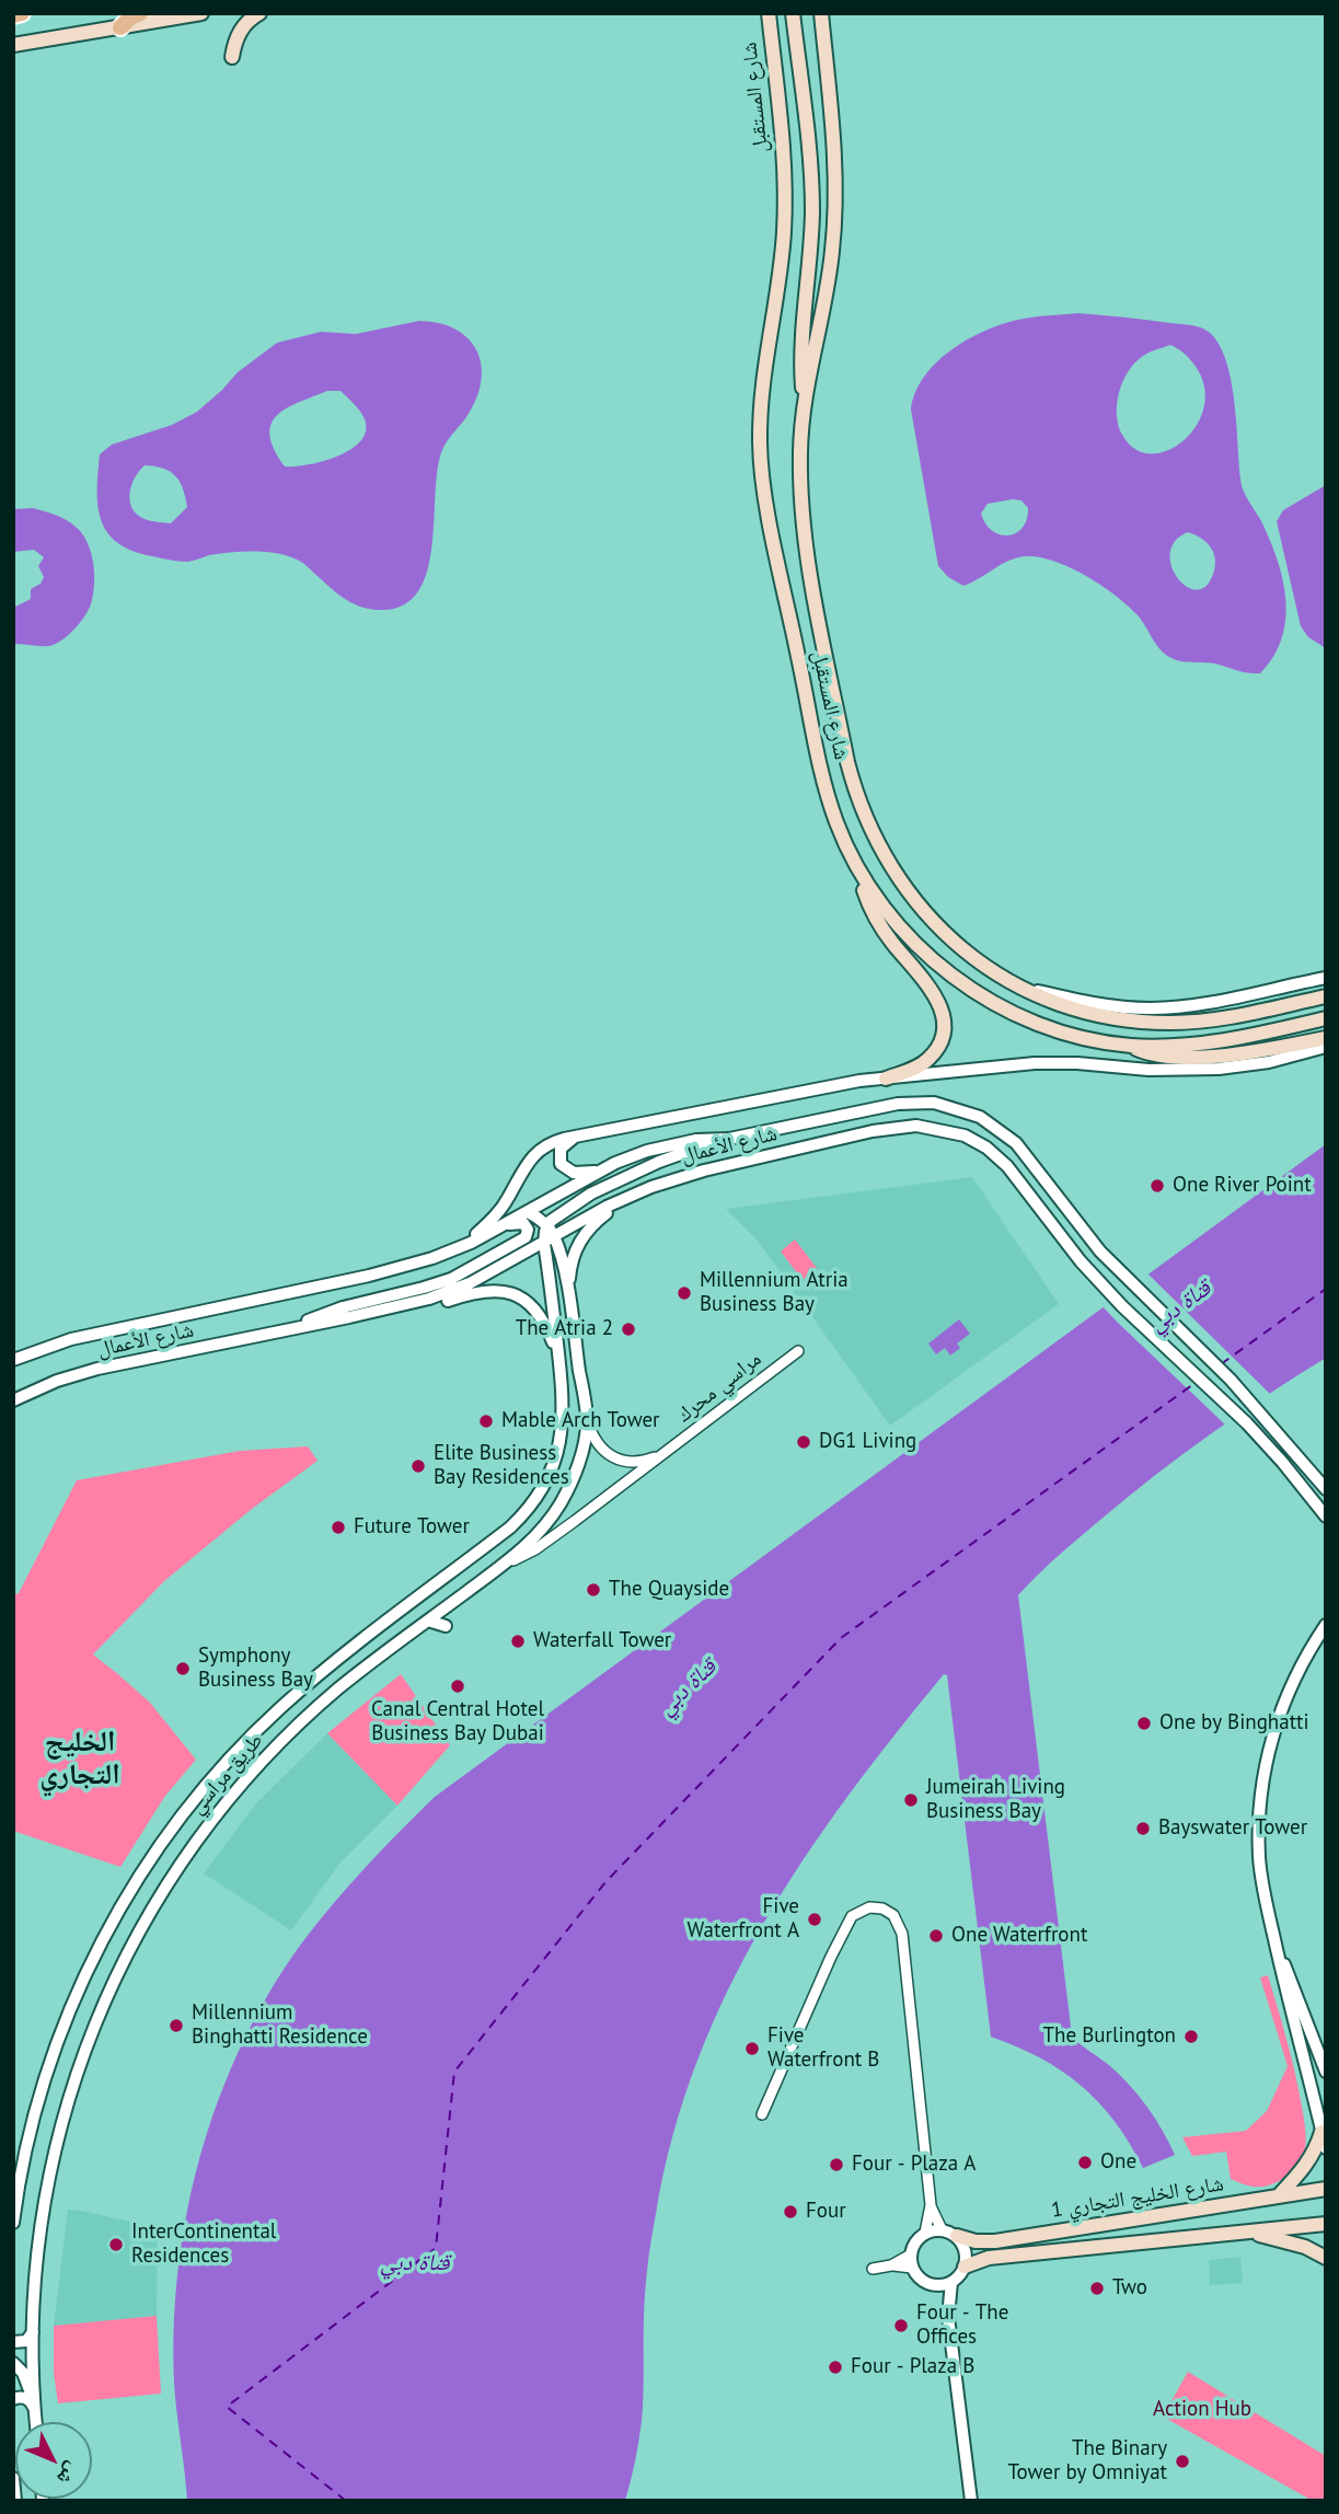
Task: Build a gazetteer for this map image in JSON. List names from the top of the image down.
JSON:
{
  "streets": {
    "main road": ["شارع المستقبل", "شارع الخليج التجاري 1"],
    "street": ["شارع الأعمال", "مراسي محرك", "طريق مراسي"]
  },
  "crossings": [
    ["شارع الأعمال", "طريق مراسي"],
    ["مراسي محرك", "طريق مراسي"]
  ],
  "districts": ["الخليج التجاري"],
  "water": ["قناة دبي"],
  "parks": ["Action Hub"],
  "places": [
    "One River Point",
    "Millennium Atria Business Bay",
    "The Atria 2",
    "Mable Arch Tower",
    "DG1 Living",
    "Elite Business Bay Residences",
    "Future Tower",
    "The Quayside",
    "Waterfall Tower",
    "Symphony Business Bay",
    "Canal Central Hotel Business Bay Dubai",
    "One by Binghatti",
    "Jumeirah Living Business Bay",
    "Bayswater Tower",
    "Five Waterfront A",
    "One Waterfront",
    "Millennium Binghatti Residence",
    "The Burlington",
    "Five Waterfront B",
    "One",
    "Four - Plaza A",
    "Four",
    "InterContinental Residences",
    "Two",
    "Four - The Offices",
    "Four - Plaza B",
    "The Binary Tower by Omniyat"
  ],
  "north": "bottom right"
}
